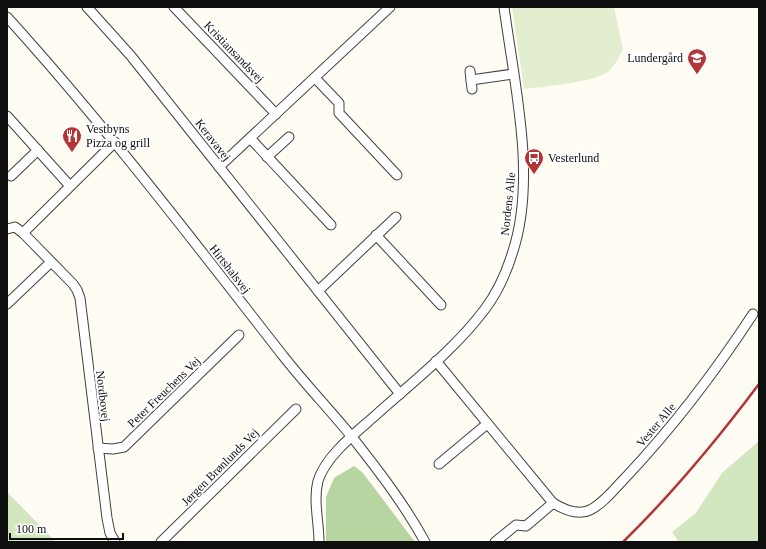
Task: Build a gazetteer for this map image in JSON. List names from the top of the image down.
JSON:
{
  "streets": {
    "street": [
      "Kristiansandsvej",
      "Keravavej",
      "Nordens Alle",
      "Hirtshalsvej",
      "Peter Freuchens Vej",
      "Nordbovej",
      "Vester Alle",
      "Jørgen Brønlunds Vej"
    ]
  },
  "crossings": [
    ["Keravavej", "Nordens Alle"],
    ["Nordens Alle", "Hirtshalsvej"],
    ["Nordens Alle", "Vester Alle"],
    ["Peter Freuchens Vej", "Nordbovej"]
  ],
  "places": {
    "school or university": ["Lundergård"],
    "restaurant": ["Vestbyns Pizza og grill"],
    "bus stop": ["Vesterlund"]
  },
  "scale_bar": "100 m"
}
